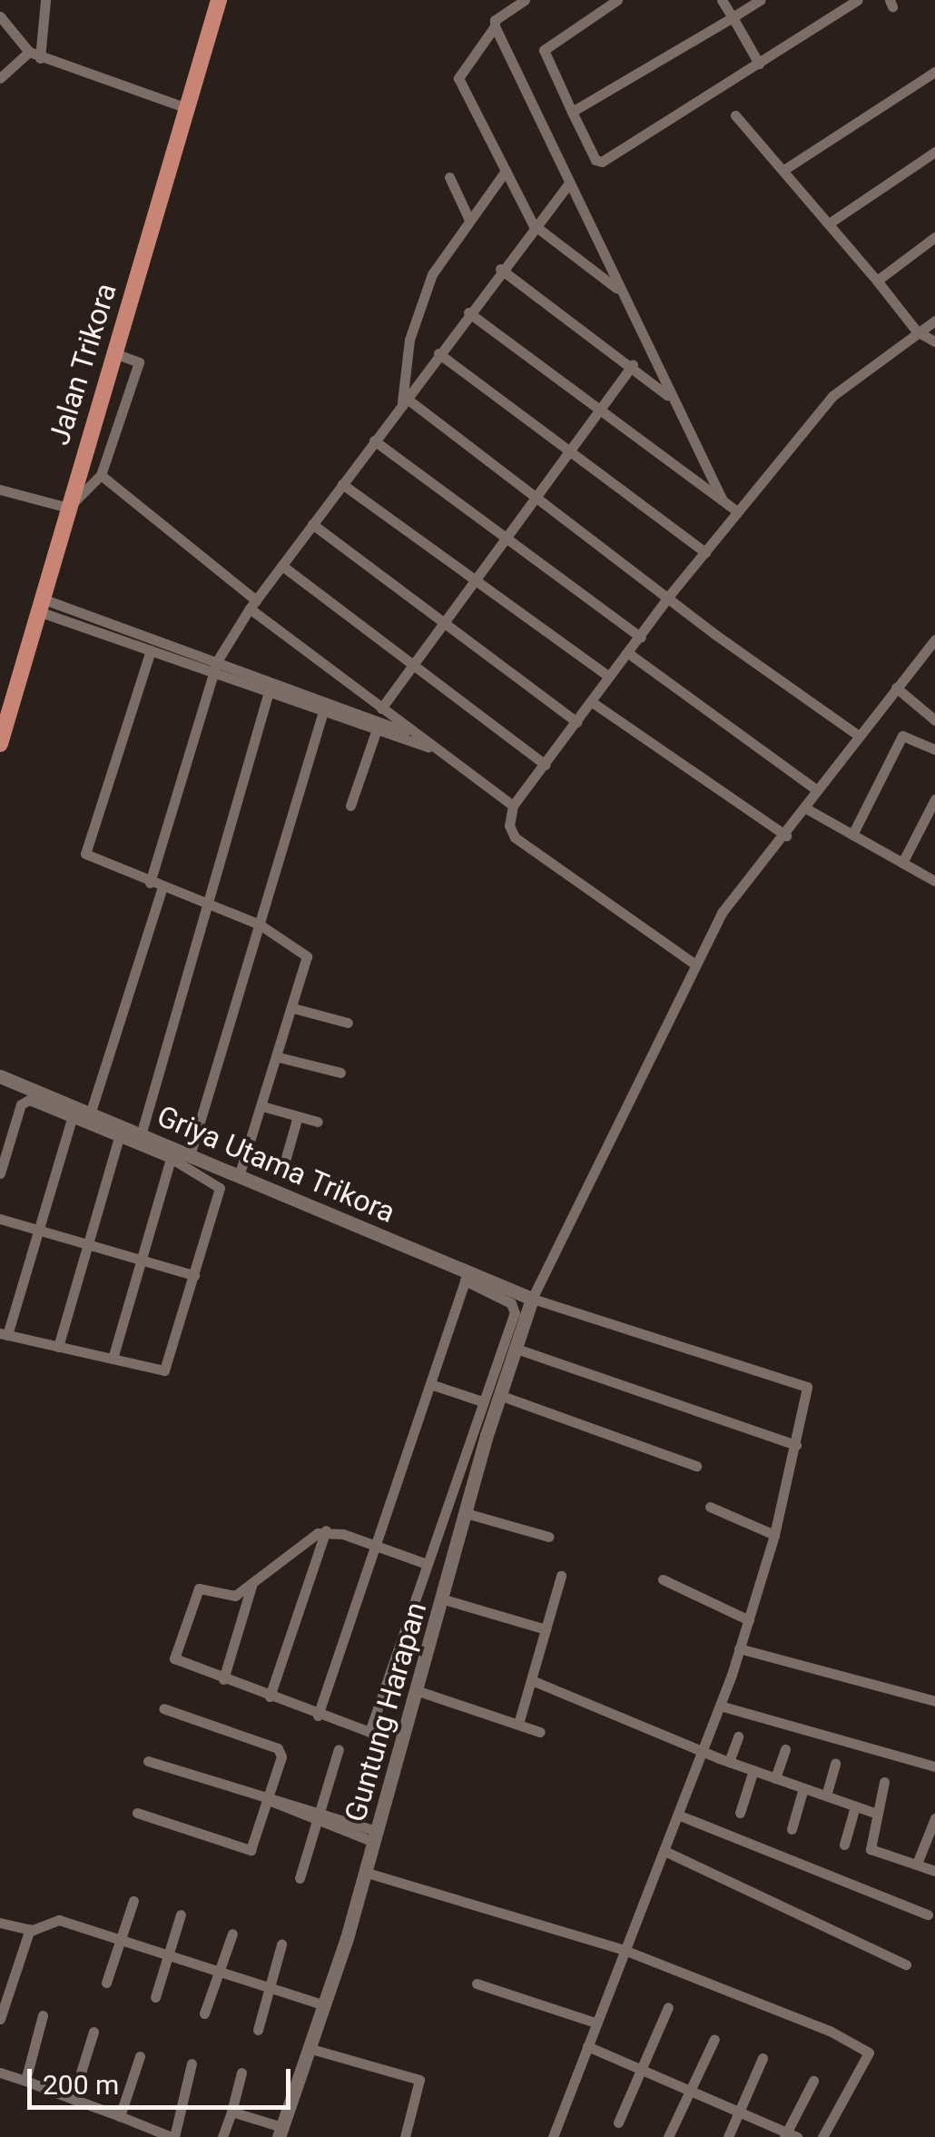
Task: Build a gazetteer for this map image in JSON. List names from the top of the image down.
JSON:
{
  "streets": {
    "main road": ["Jalan Trikora"],
    "street": ["Griya Utama Trikora", "Guntung Harapan"]
  },
  "crossings": [
    ["Griya Utama Trikora", "Guntung Harapan"]
  ],
  "scale_bar": "200 m"
}
